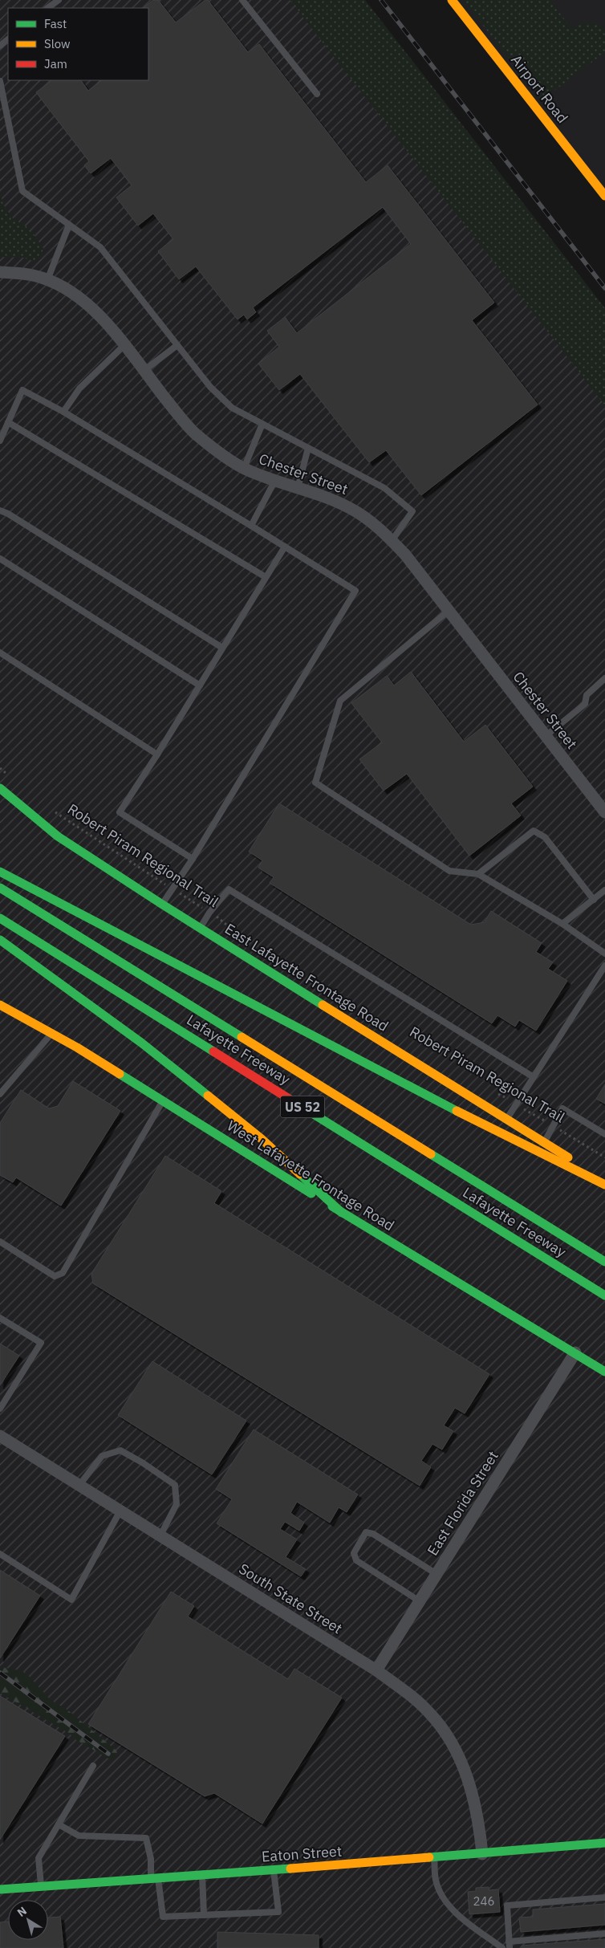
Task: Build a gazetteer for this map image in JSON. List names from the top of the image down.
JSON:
{
  "streets": {
    "main road": [
      "Airport Road",
      "East Lafayette Frontage Road",
      "Lafayette Freeway",
      "US 52",
      "West Lafayette Frontage Road",
      "Eaton Street"
    ],
    "street": ["Chester Street", "East Florida Street", "South State Street"],
    "path": ["Robert Piram Regional Trail"]
  },
  "crossings": [
    ["West Lafayette Frontage Road", "East Florida Street"],
    ["East Florida Street", "South State Street"],
    ["South State Street", "Eaton Street"]
  ],
  "house_numbers": ["246"],
  "legend": ["Fast", "Slow", "Jam"],
  "north": "top left"
}
